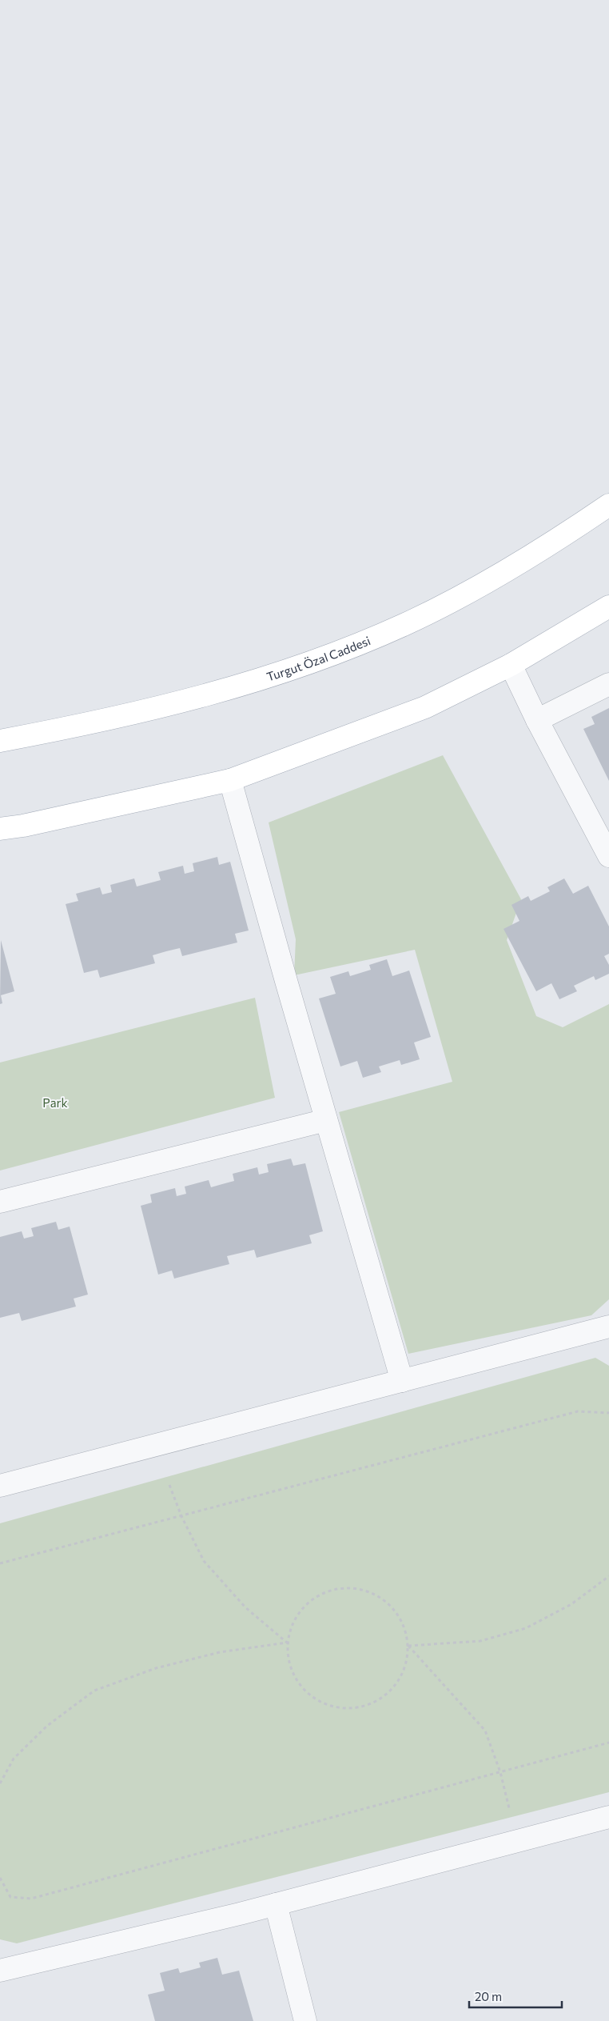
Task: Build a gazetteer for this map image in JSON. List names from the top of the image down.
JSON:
{
  "streets": {
    "main road": ["Turgut Özal Caddesi"]
  },
  "parks": ["Park"],
  "scale_bar": "20 m"
}
